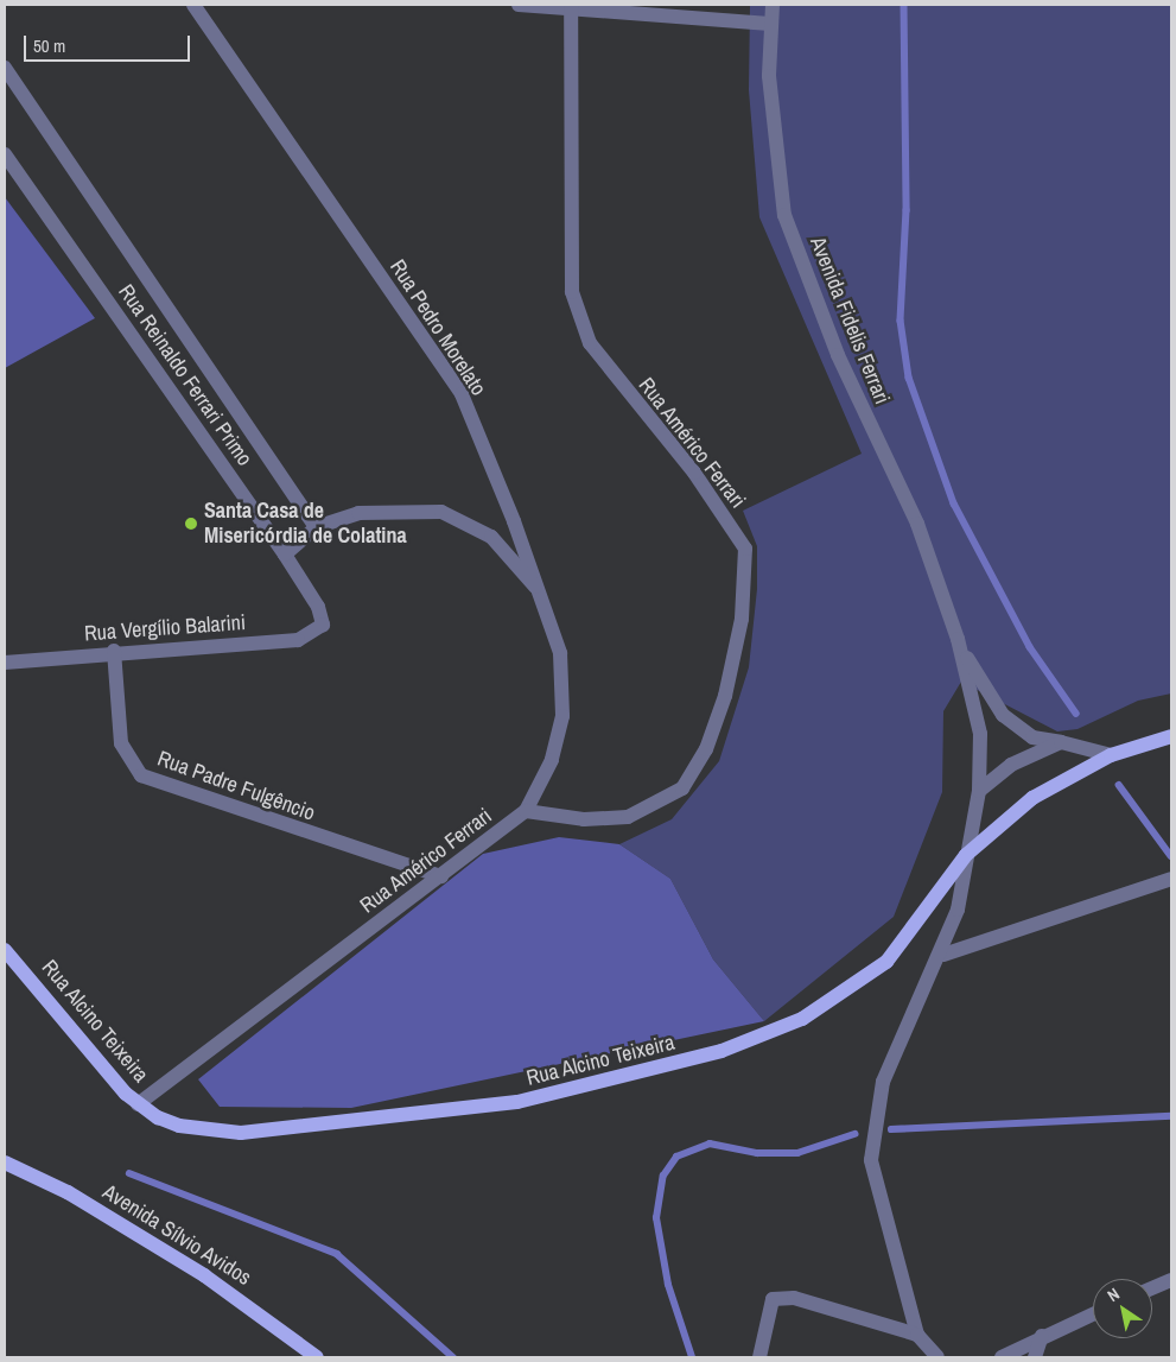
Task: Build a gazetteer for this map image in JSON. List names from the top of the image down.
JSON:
{
  "streets": {
    "main road": ["Rua Alcino Teixeira", "Avenida Sílvio Avidos"],
    "street": [
      "Avenida Fidelis Ferrari",
      "Rua Pedro Morelato",
      "Rua Reinaldo Ferrari Primo",
      "Rua Américo Ferrari",
      "Rua Vergílio Balarini",
      "Rua Padre Fulgêncio"
    ]
  },
  "crossings": [
    ["Avenida Fidelis Ferrari", "Rua Alcino Teixeira"],
    ["Rua Pedro Morelato", "Rua Américo Ferrari"],
    ["Rua Reinaldo Ferrari Primo", "Rua Vergílio Balarini"],
    ["Rua Américo Ferrari", "Rua Padre Fulgêncio"],
    ["Rua Américo Ferrari", "Rua Alcino Teixeira"],
    ["Rua Vergílio Balarini", "Rua Padre Fulgêncio"]
  ],
  "places": ["Santa Casa de Misericórdia de Colatina"],
  "scale_bar": "50 m",
  "north": "top left"
}
